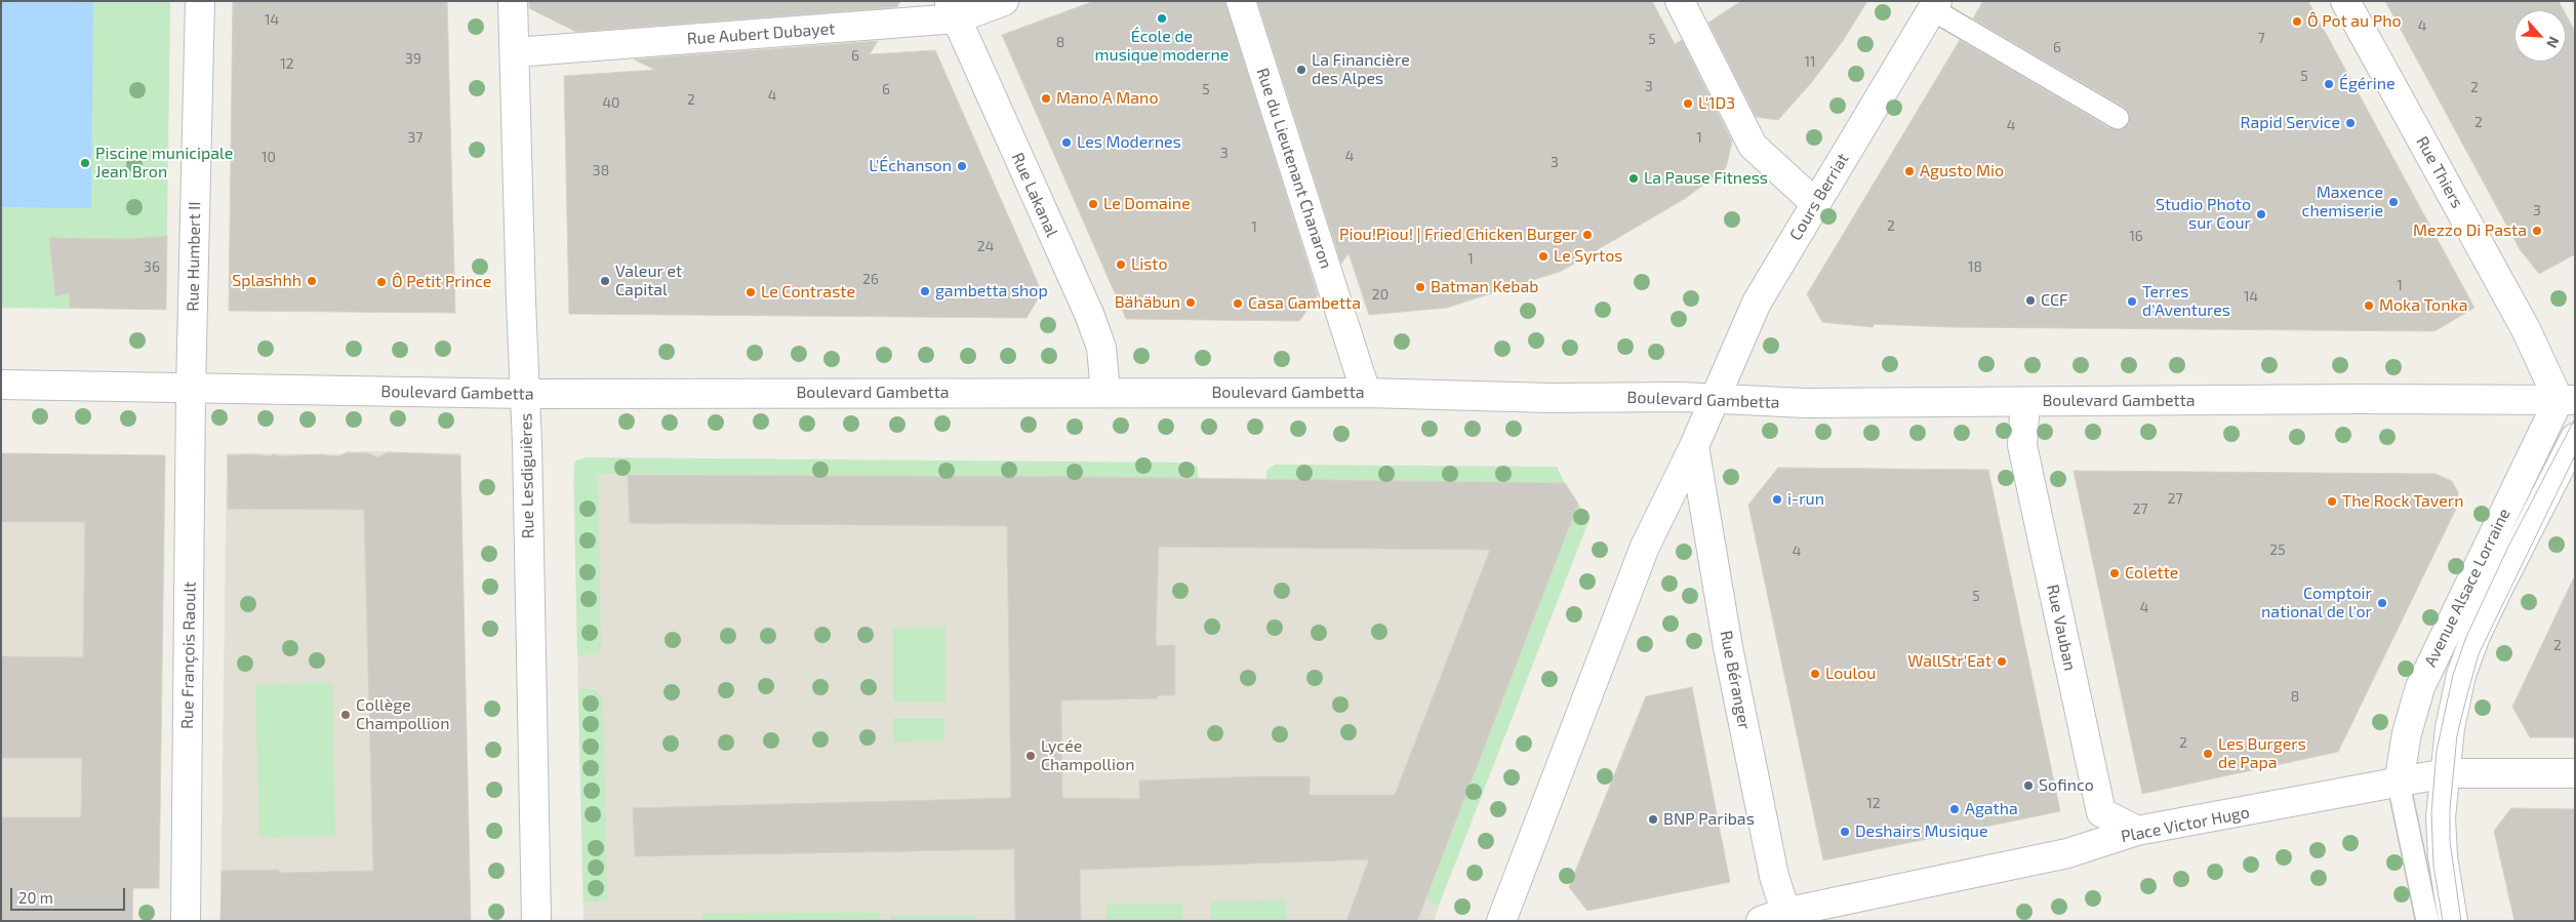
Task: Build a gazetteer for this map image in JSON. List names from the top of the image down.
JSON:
{
  "streets": {
    "street": [
      "Rue Aubert Dubayet",
      "Rue du Lieutenant Chanaron",
      "Rue Thiers",
      "Rue Lakanal",
      "Cours Berriat",
      "Rue Humbert II",
      "Boulevard Gambetta",
      "Rue Lesdiguières",
      "Avenue Alsace Lorraine",
      "Rue Vauban",
      "Rue François Raoult",
      "Rue Béranger",
      "Place Victor Hugo"
    ]
  },
  "crossings": [
    ["Rue Aubert Dubayet", "Rue Lakanal"],
    ["Rue Aubert Dubayet", "Rue Lesdiguières"],
    ["Rue du Lieutenant Chanaron", "Boulevard Gambetta"],
    ["Rue Thiers", "Boulevard Gambetta"],
    ["Rue Thiers", "Avenue Alsace Lorraine"],
    ["Rue Lakanal", "Boulevard Gambetta"],
    ["Cours Berriat", "Boulevard Gambetta"],
    ["Cours Berriat", "Rue Béranger"],
    ["Rue Humbert II", "Boulevard Gambetta"],
    ["Rue Humbert II", "Rue François Raoult"],
    ["Boulevard Gambetta", "Rue Lesdiguières"],
    ["Boulevard Gambetta", "Avenue Alsace Lorraine"],
    ["Boulevard Gambetta", "Rue Vauban"],
    ["Boulevard Gambetta", "Rue François Raoult"],
    ["Avenue Alsace Lorraine", "Place Victor Hugo"],
    ["Rue Vauban", "Place Victor Hugo"],
    ["Rue Béranger", "Place Victor Hugo"]
  ],
  "places": [
    "École de musique moderne",
    "Ô Pot au Pho",
    "La Financière des Alpes",
    "Égérine",
    "Mano A Mano",
    "L'1D3",
    "Rapid Service",
    "Les Modernes",
    "Piscine municipale Jean Bron",
    "L'Échanson",
    "Agusto Mio",
    "La Pause Fitness",
    "Maxence chemiserie",
    "Le Domaine",
    "Studio Photo sur Cour",
    "Mezzo Di Pasta",
    "Piou!Piou! | Fried Chicken Burger",
    "Le Syrtos",
    "Listo",
    "Splashhh",
    "Valeur et Capital",
    "Ô Petit Prince",
    "Batman Kebab",
    "gambetta shop",
    "Le Contraste",
    "CCF",
    "Terres d'Aventures",
    "Bähäbun",
    "Casa Gambetta",
    "Moka Tonka",
    "i-run",
    "The Rock Tavern",
    "Colette",
    "Comptoir national de l'or",
    "WallStr'Eat",
    "Loulou",
    "Collège Champollion",
    "Les Burgers de Papa",
    "Lycée Champollion",
    "Sofinco",
    "Agatha",
    "BNP Paribas",
    "Deshairs Musique"
  ],
  "house_numbers": [
    "14",
    "4",
    "7",
    "5",
    "8",
    "6",
    "6",
    "39",
    "11",
    "12",
    "5",
    "3",
    "2",
    "6",
    "5",
    "4",
    "2",
    "40",
    "2",
    "4",
    "37",
    "1",
    "3",
    "4",
    "10",
    "3",
    "38",
    "3",
    "2",
    "1",
    "16",
    "24",
    "1",
    "36",
    "18",
    "26",
    "1",
    "20",
    "14",
    "27",
    "27",
    "25",
    "4",
    "5",
    "4",
    "2",
    "8",
    "2",
    "12"
  ],
  "scale_bar": "20 m",
  "north": "bottom right"
}
